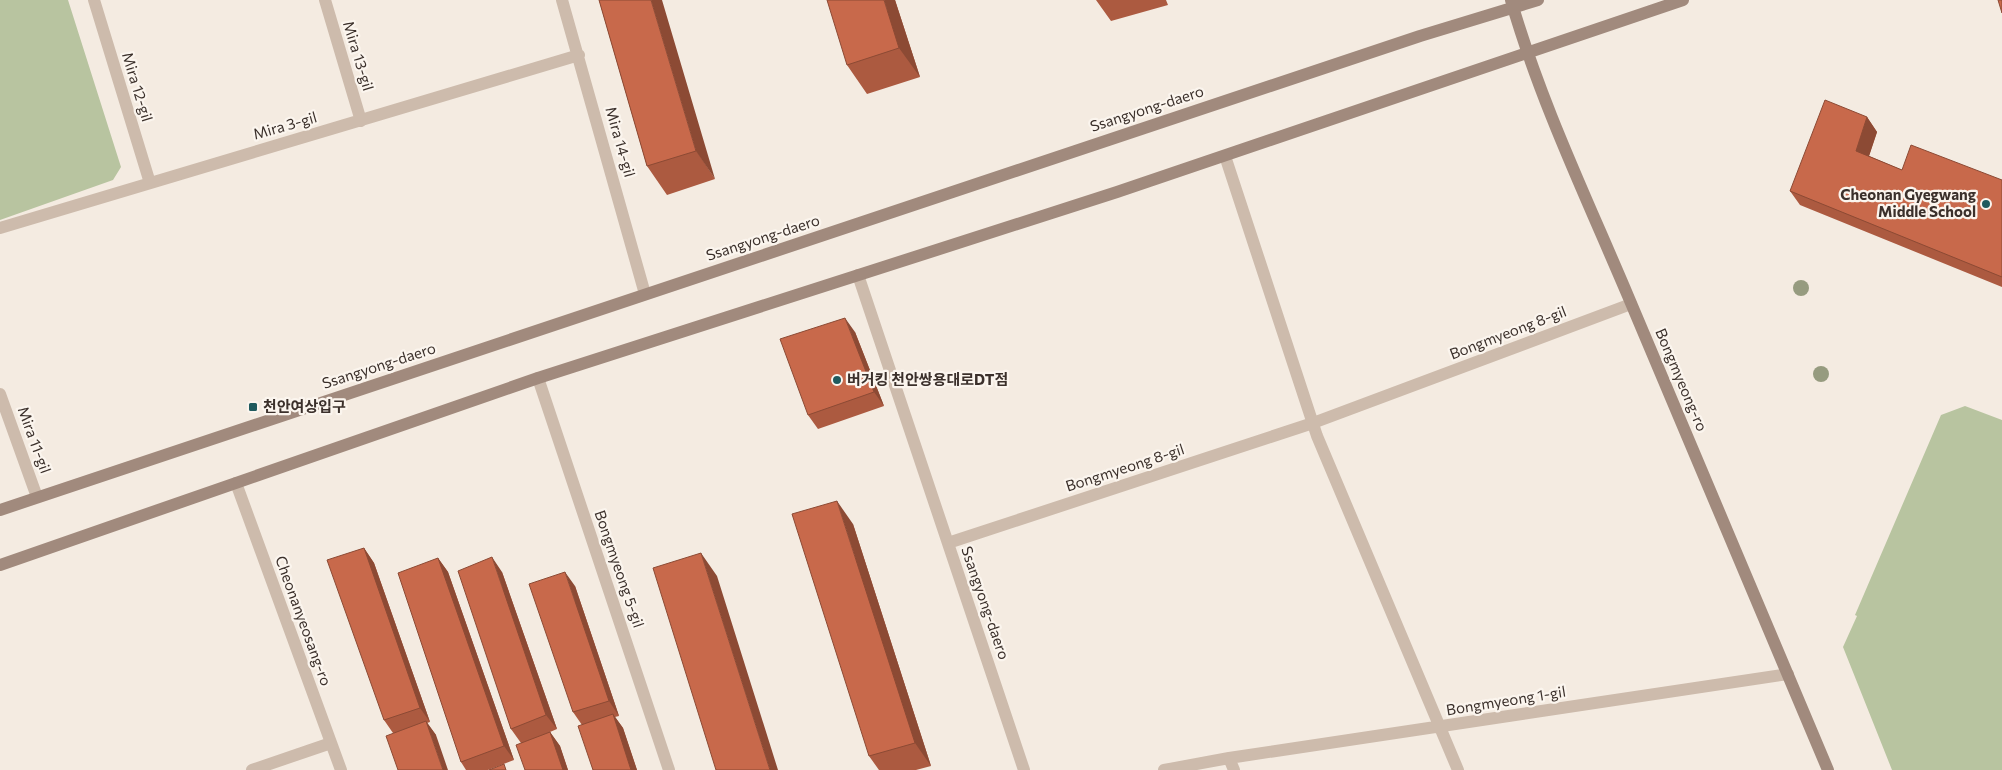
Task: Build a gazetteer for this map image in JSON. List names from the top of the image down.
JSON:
{
  "streets": {
    "main road": ["Ssangyong-daero", "Bongmyeong-ro"],
    "street": [
      "Mira 13-gil",
      "Mira 12-gil",
      "Mira 3-gil",
      "Mira 14-gil",
      "Bongmyeong 8-gil",
      "Mira 11-gil",
      "Bongmyeong 5-gil",
      "Cheonanyeosang-ro",
      "Bongmyeong 1-gil"
    ]
  },
  "crossings": [
    ["Mira 13-gil", "Mira 3-gil"],
    ["Mira 12-gil", "Mira 3-gil"],
    ["Ssangyong-daero", "Mira 14-gil"],
    ["Ssangyong-daero", "Bongmyeong 8-gil"],
    ["Ssangyong-daero", "Bongmyeong-ro"],
    ["Ssangyong-daero", "Mira 11-gil"],
    ["Mira 3-gil", "Mira 14-gil"],
    ["Bongmyeong 8-gil", "Bongmyeong-ro"],
    ["Bongmyeong-ro", "Bongmyeong 1-gil"]
  ],
  "places": {
    "other": ["Cheonan Gyegwang Middle School", "버거킹 천안쌍용대로DT점"],
    "transit": ["천안여상입구"]
  }
}
